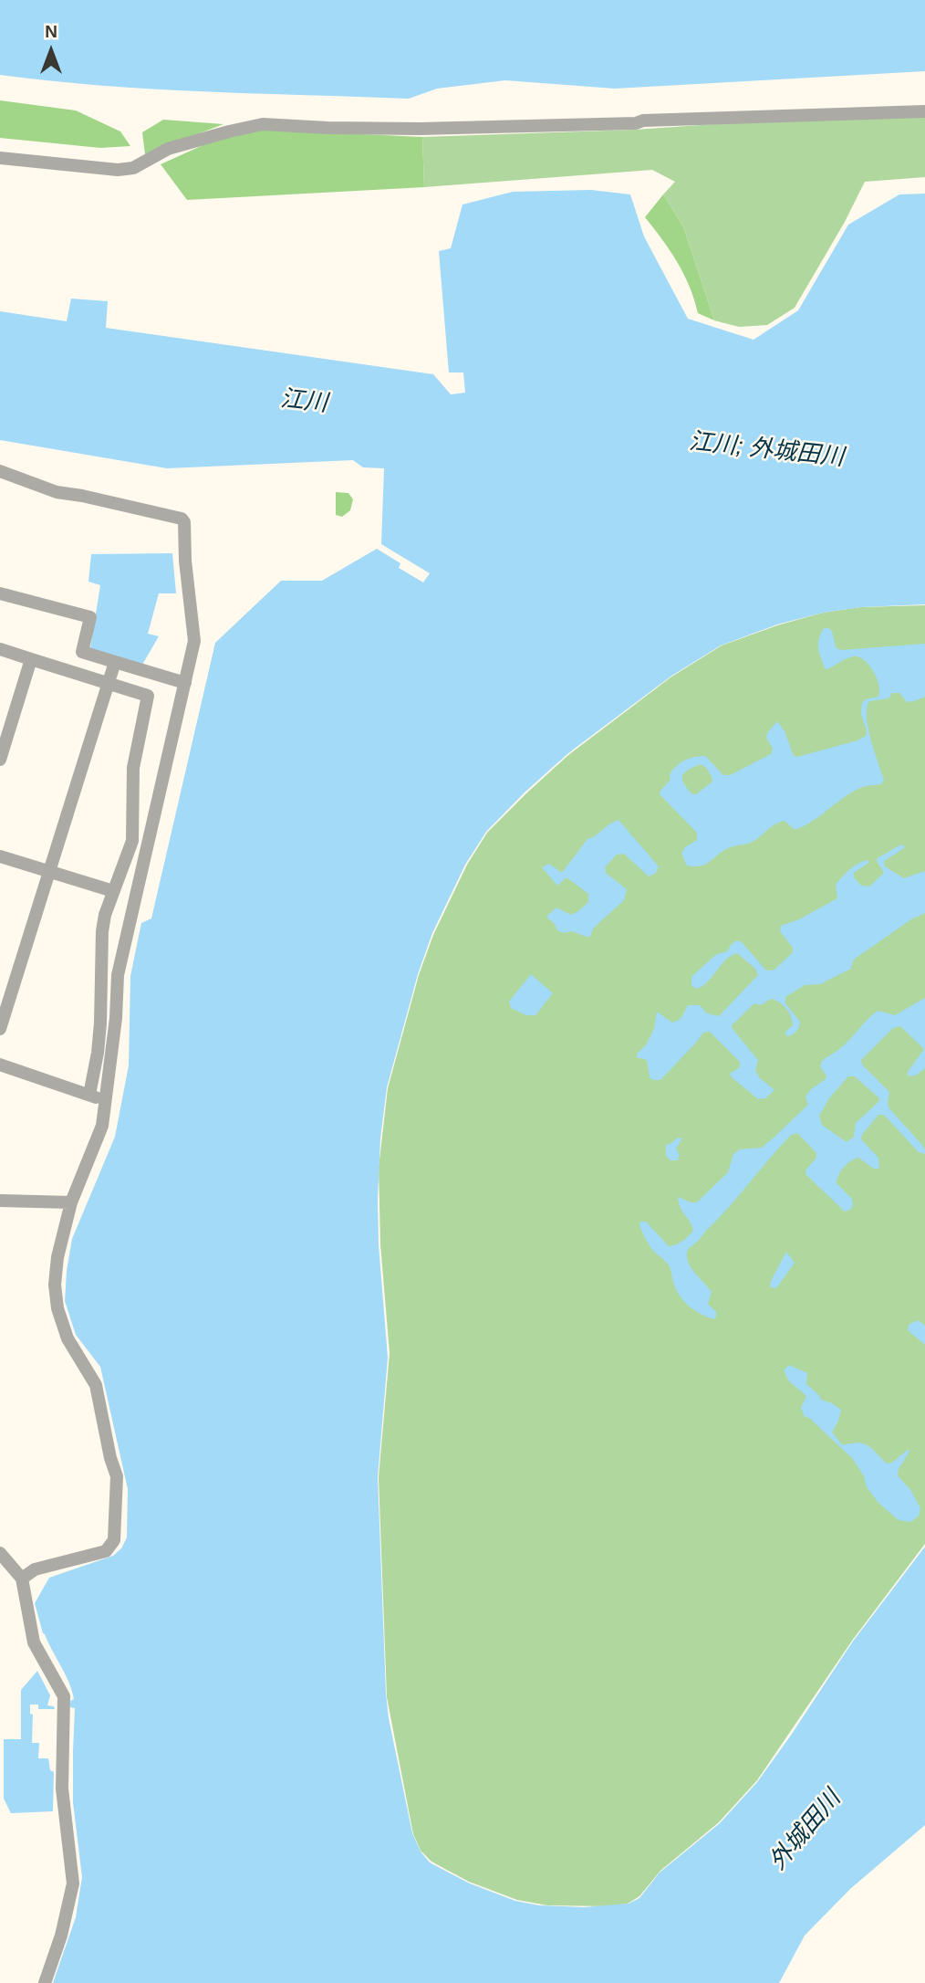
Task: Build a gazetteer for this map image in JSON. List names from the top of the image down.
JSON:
{
  "water": ["江川", "江川; 外城田川", "外城田川"],
  "north": "top"
}
